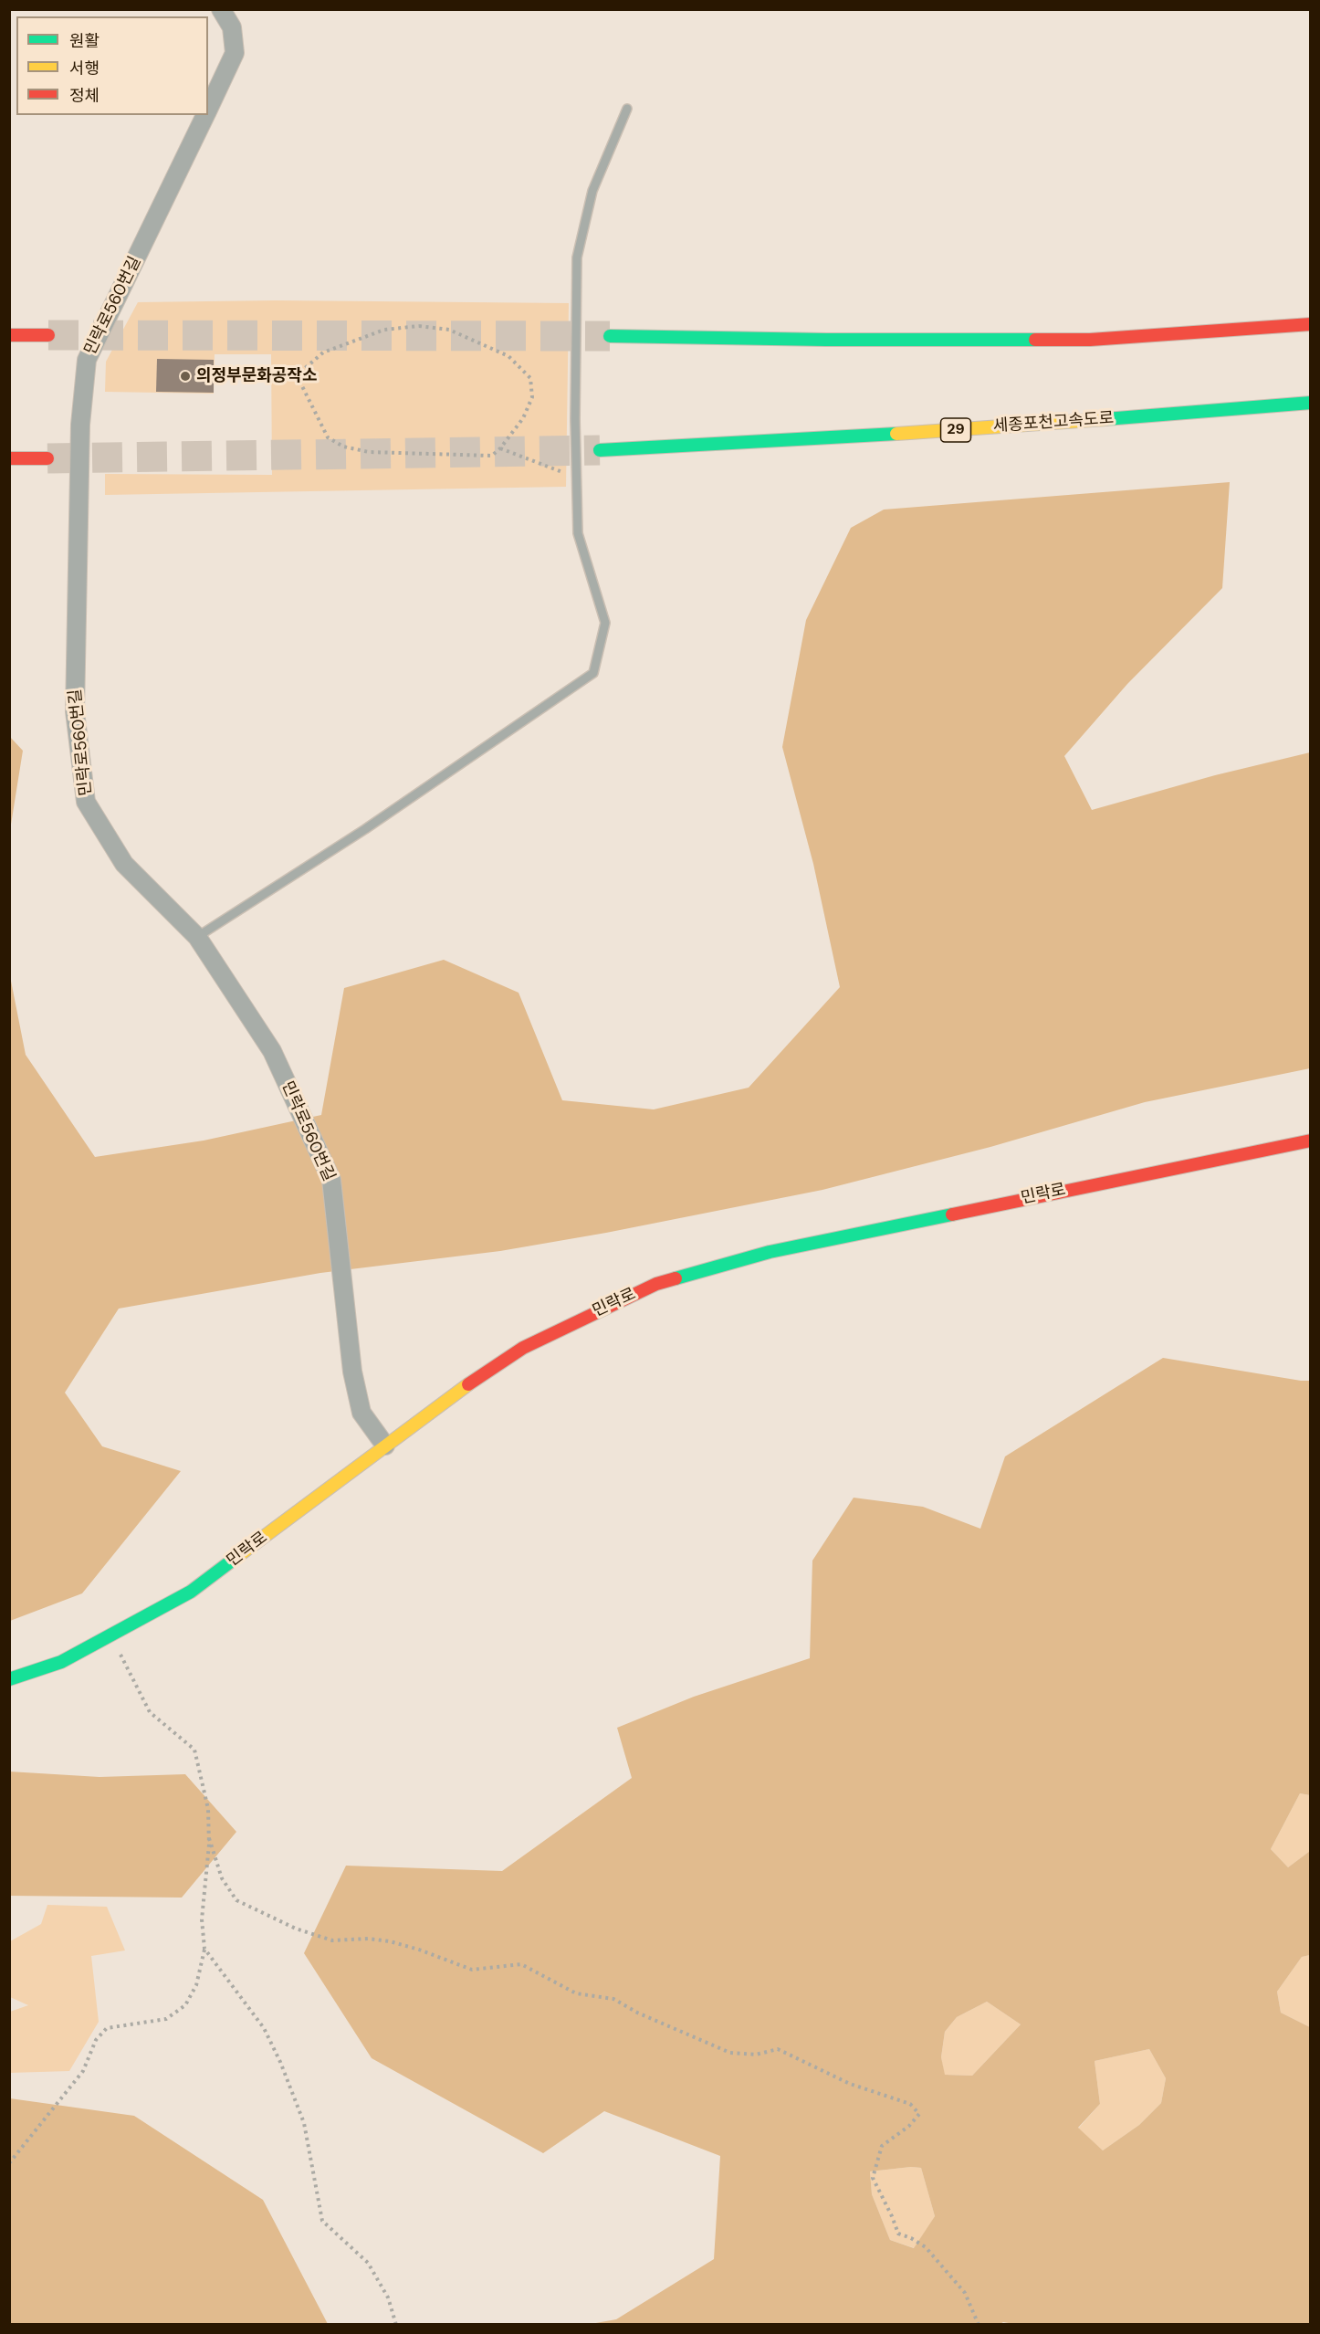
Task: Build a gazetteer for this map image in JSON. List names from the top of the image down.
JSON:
{
  "streets": {
    "main road": ["세종포천고속도로", "29", "민락로"],
    "street": ["민락로560번길"]
  },
  "crossings": [
    ["민락로560번길", "민락로"]
  ],
  "places": ["의정부문화공작소"],
  "legend": ["원활", "서행", "정체"]
}
